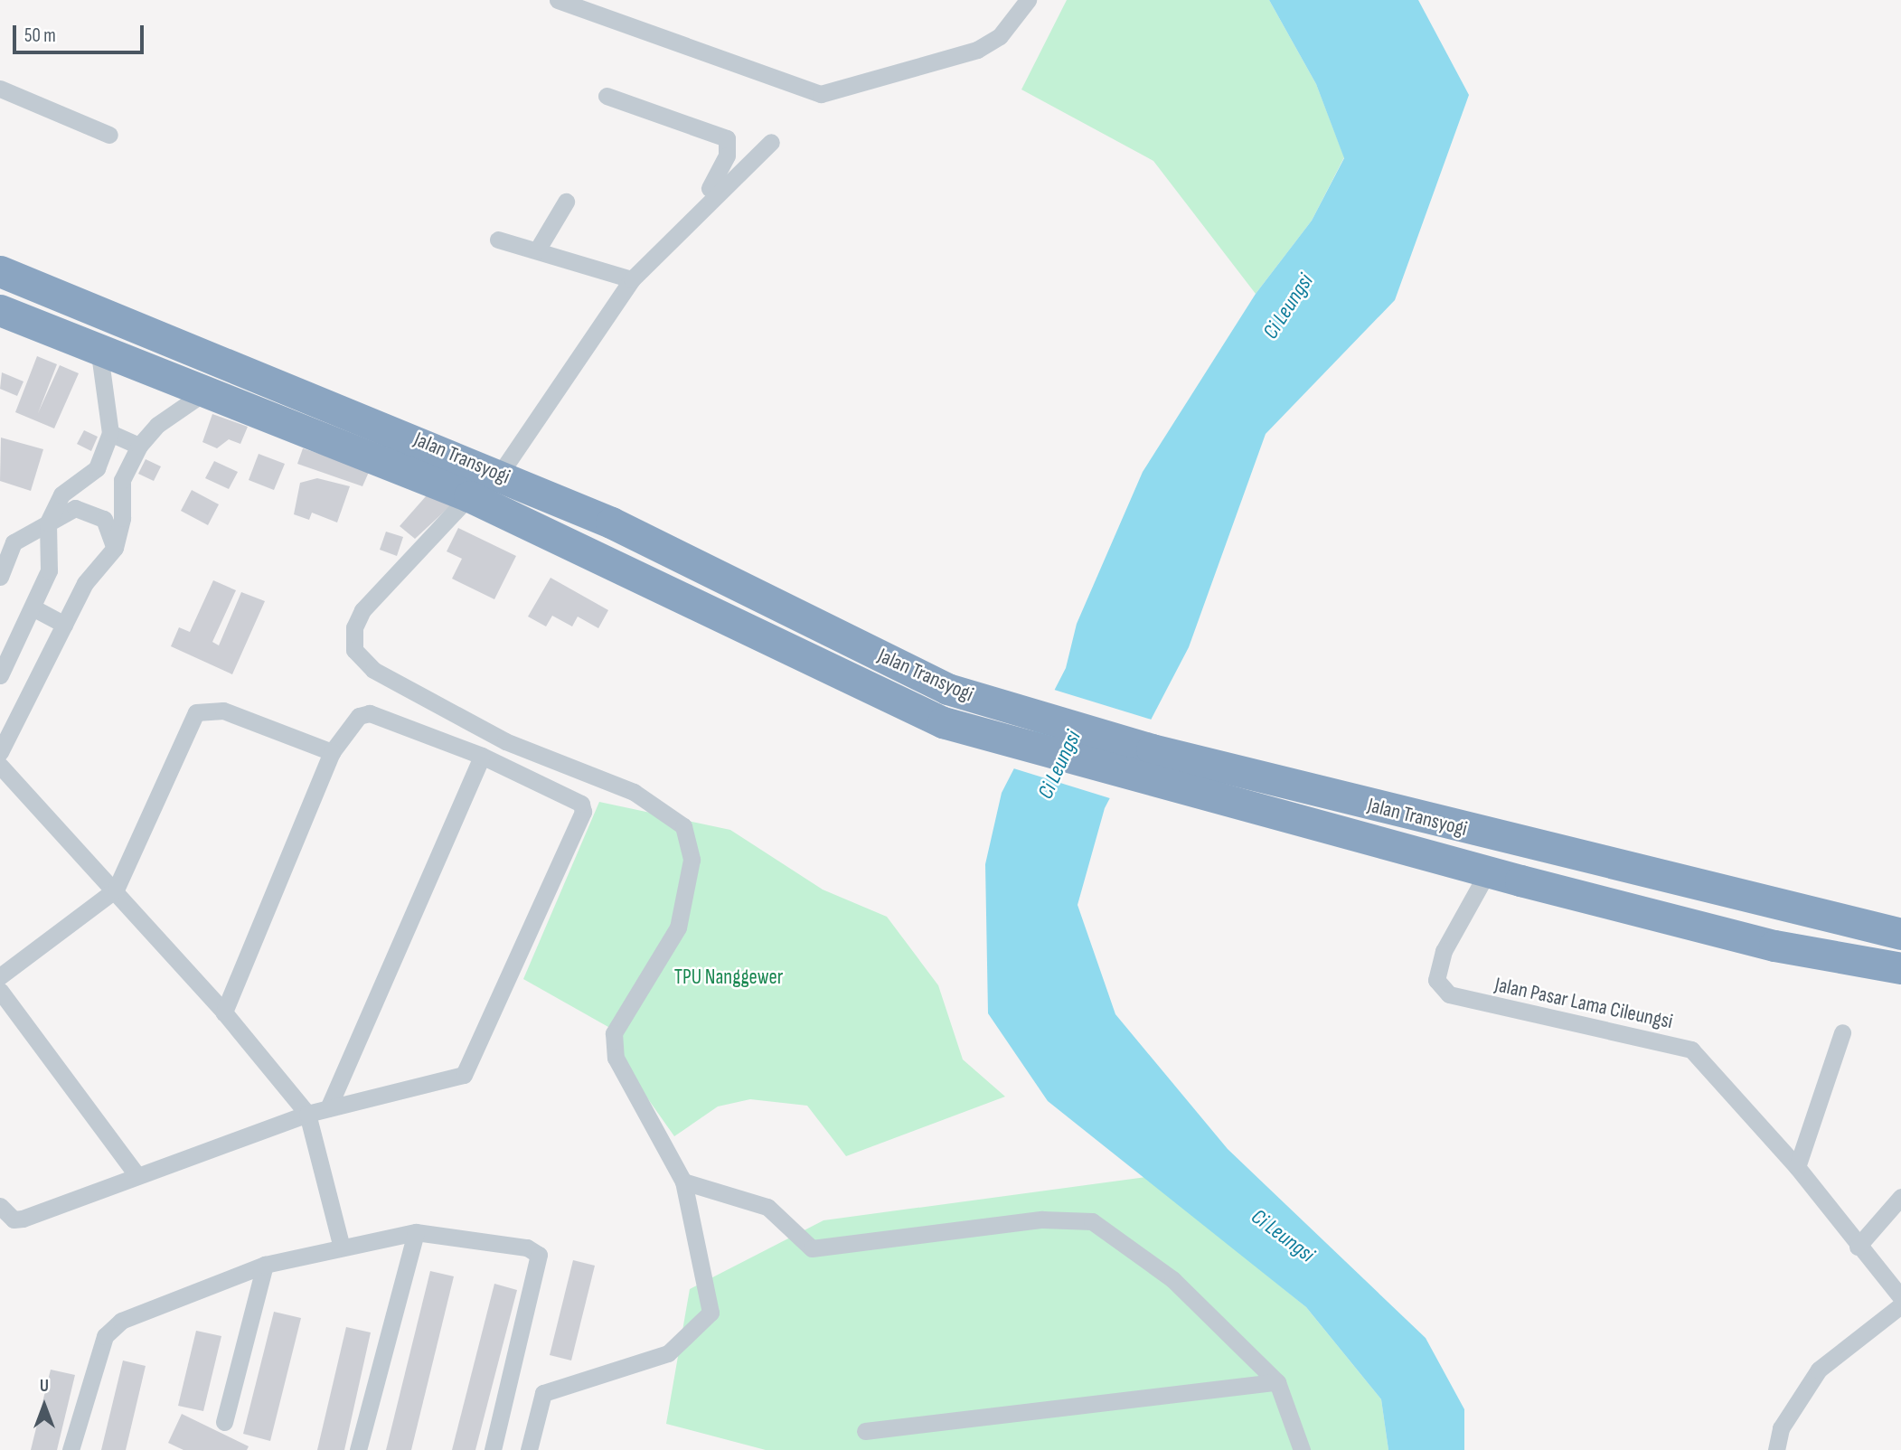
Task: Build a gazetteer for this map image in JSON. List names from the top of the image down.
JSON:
{
  "streets": {
    "highway": ["Jalan Transyogi"],
    "street": ["Jalan Pasar Lama Cileungsi"]
  },
  "crossings": [
    ["Jalan Transyogi", "Jalan Pasar Lama Cileungsi"]
  ],
  "water": ["Ci Leungsi"],
  "parks": ["TPU Nanggewer"],
  "scale_bar": "50 m",
  "north": "top"
}
